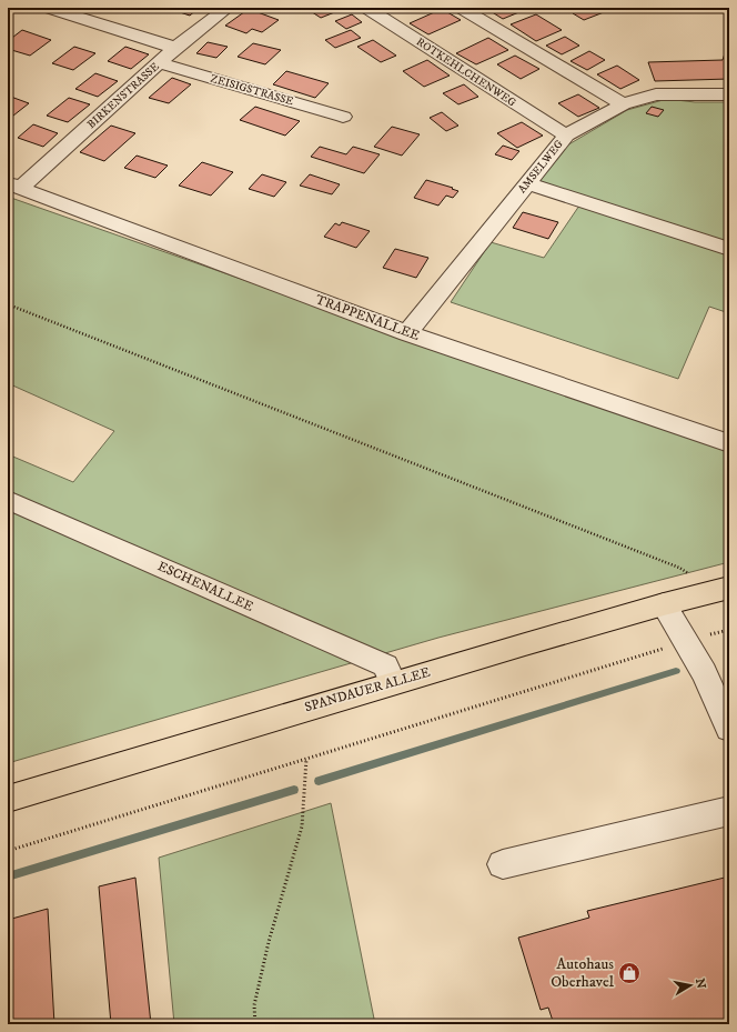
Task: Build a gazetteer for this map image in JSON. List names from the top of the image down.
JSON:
{
  "streets": {
    "main road": ["SPANDAUER ALLEE"],
    "street": [
      "ROTKEHLCHENWEG",
      "ZEISIGSTRASSE",
      "BIRKENSTRASSE",
      "AMSELWEG",
      "TRAPPENALLEE",
      "ESCHENALLEE"
    ]
  },
  "crossings": [
    ["ROTKEHLCHENWEG", "AMSELWEG"],
    ["ZEISIGSTRASSE", "BIRKENSTRASSE"],
    ["BIRKENSTRASSE", "TRAPPENALLEE"],
    ["AMSELWEG", "TRAPPENALLEE"],
    ["ESCHENALLEE", "SPANDAUER ALLEE"]
  ],
  "places": {
    "shop": ["Autohaus Oberhavel"]
  },
  "north": "right"
}
